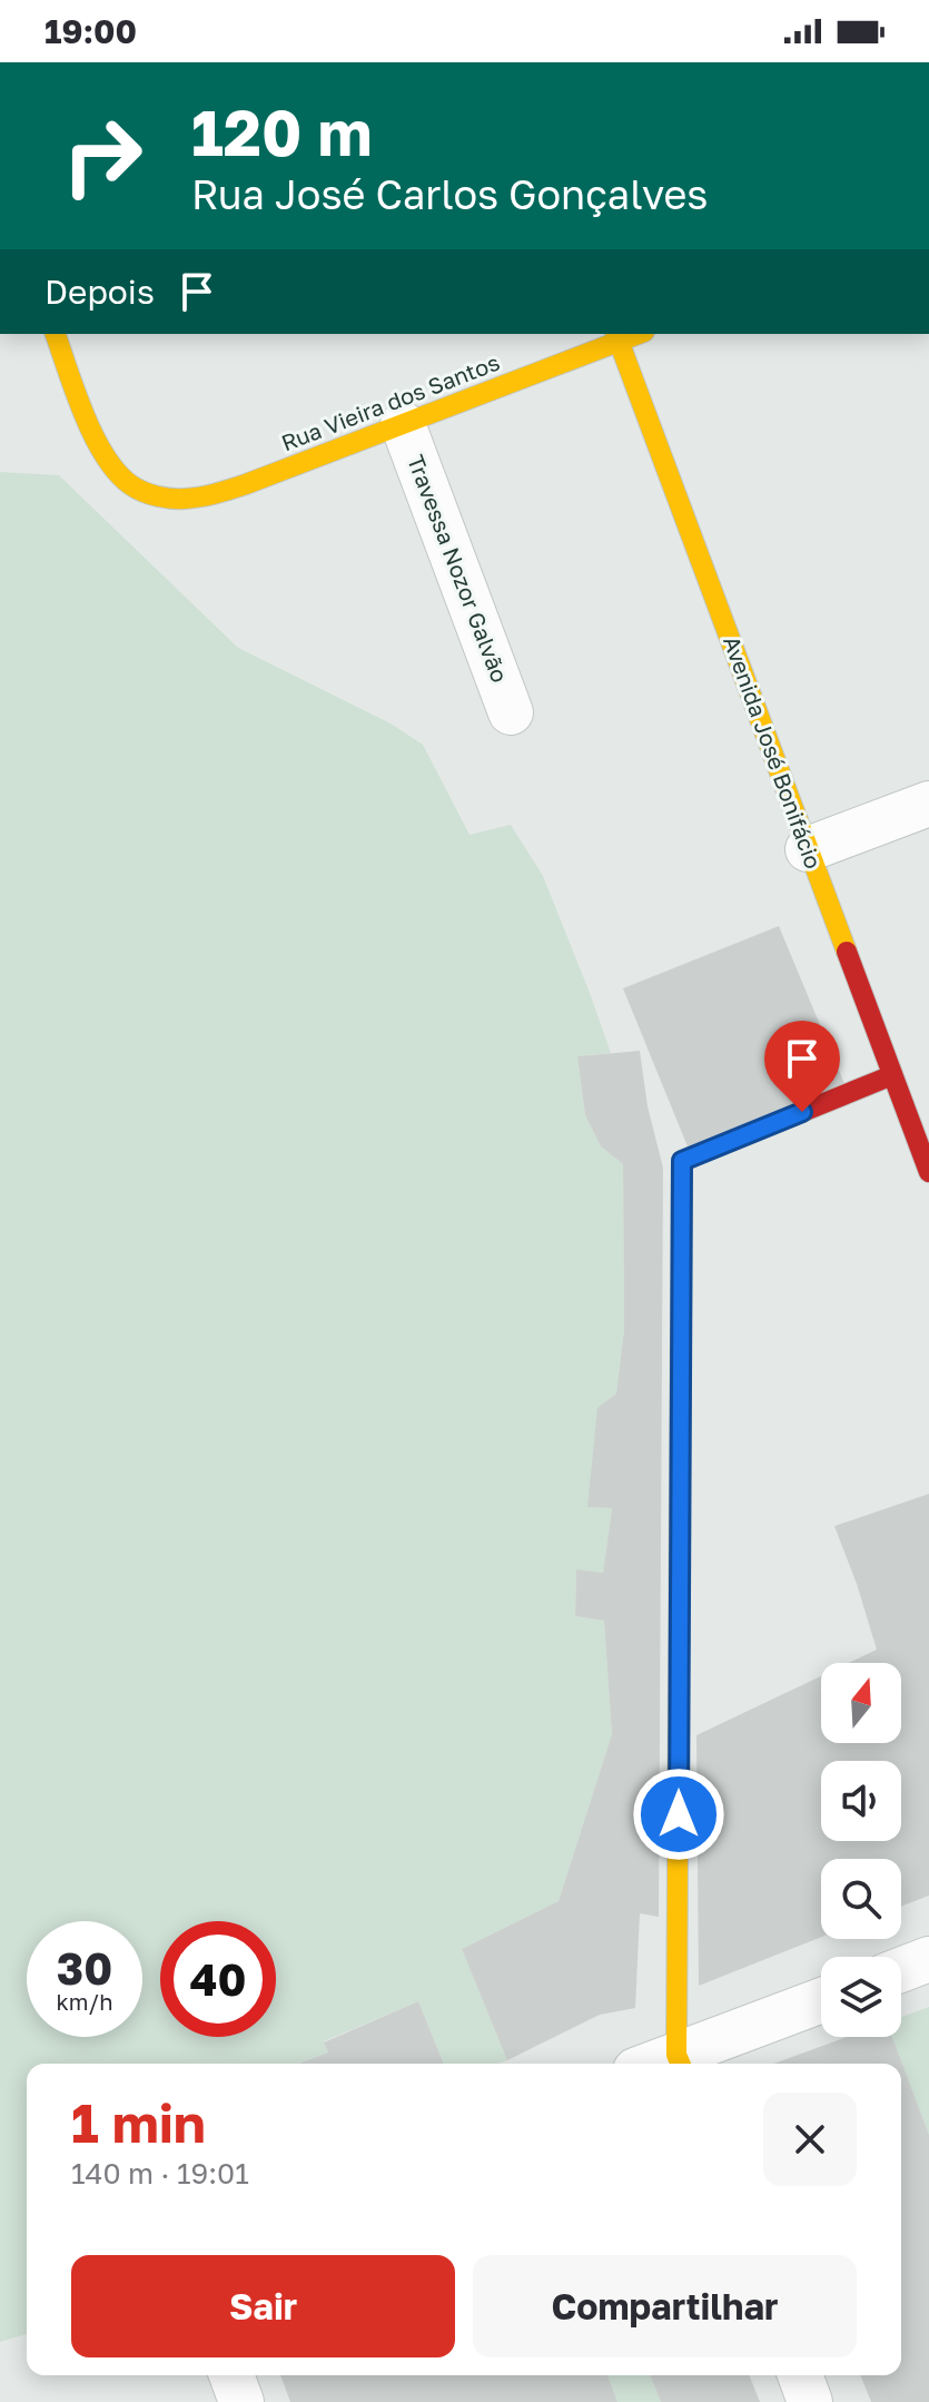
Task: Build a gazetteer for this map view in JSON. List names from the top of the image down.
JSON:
{
  "streets": {
    "street": ["Rua Vieira dos Santos", "Travessa Nozor Galvão", "Avenida José Bonifácio"]
  },
  "crossings": [
    ["Rua Vieira dos Santos", "Travessa Nozor Galvão"],
    ["Rua Vieira dos Santos", "Avenida José Bonifácio"]
  ],
  "north": "top",
  "page": {
    "status": "19:00",
    "turn": ["120 m", "Rua José Carlos Gonçalves"],
    "then": "Depois",
    "speed": "30 km/h",
    "limit": "40",
    "heading": ["1 min", "140 m · 19:01"],
    "buttons": ["Sair", "Compartilhar"]
  }
}
